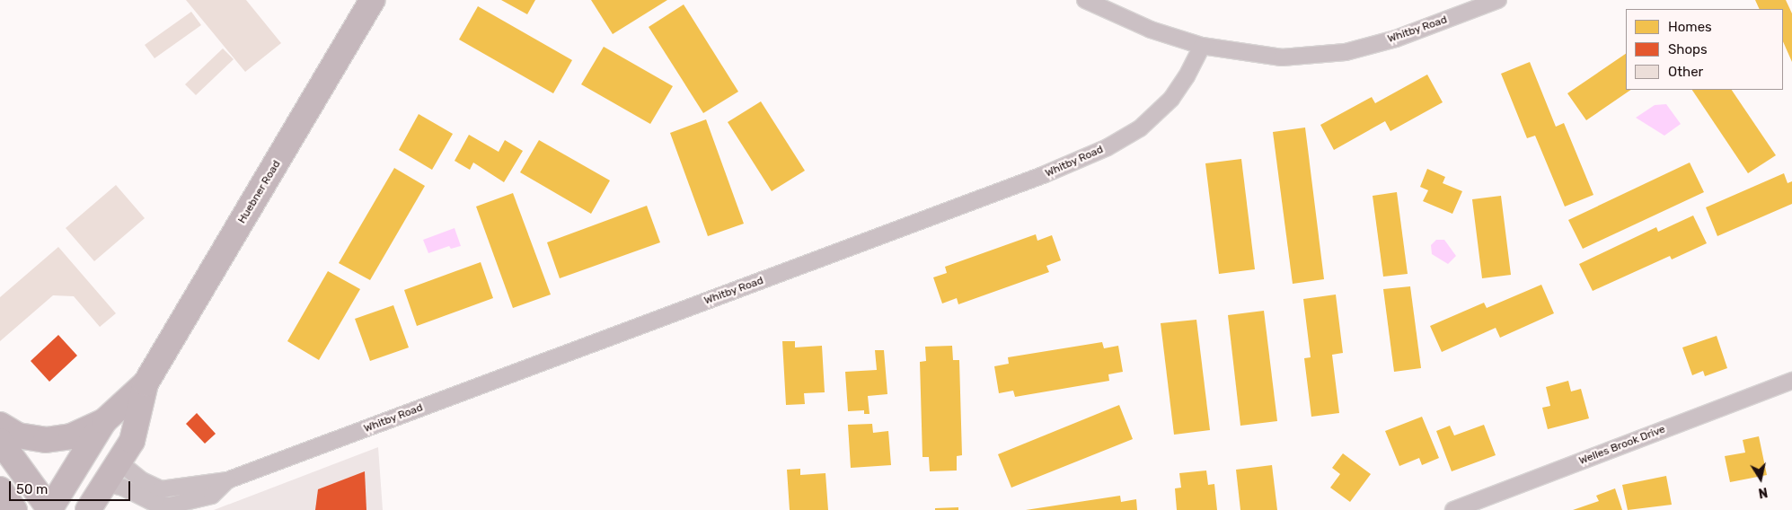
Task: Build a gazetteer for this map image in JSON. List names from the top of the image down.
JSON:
{
  "streets": {
    "main road": ["Huebner Road"],
    "street": ["Whitby Road", "Welles Brook Drive"]
  },
  "crossings": [
    ["Whitby Road", "Huebner Road"]
  ],
  "legend": ["Homes", "Shops", "Other"],
  "scale_bar": "50 m",
  "north": "bottom"
}
